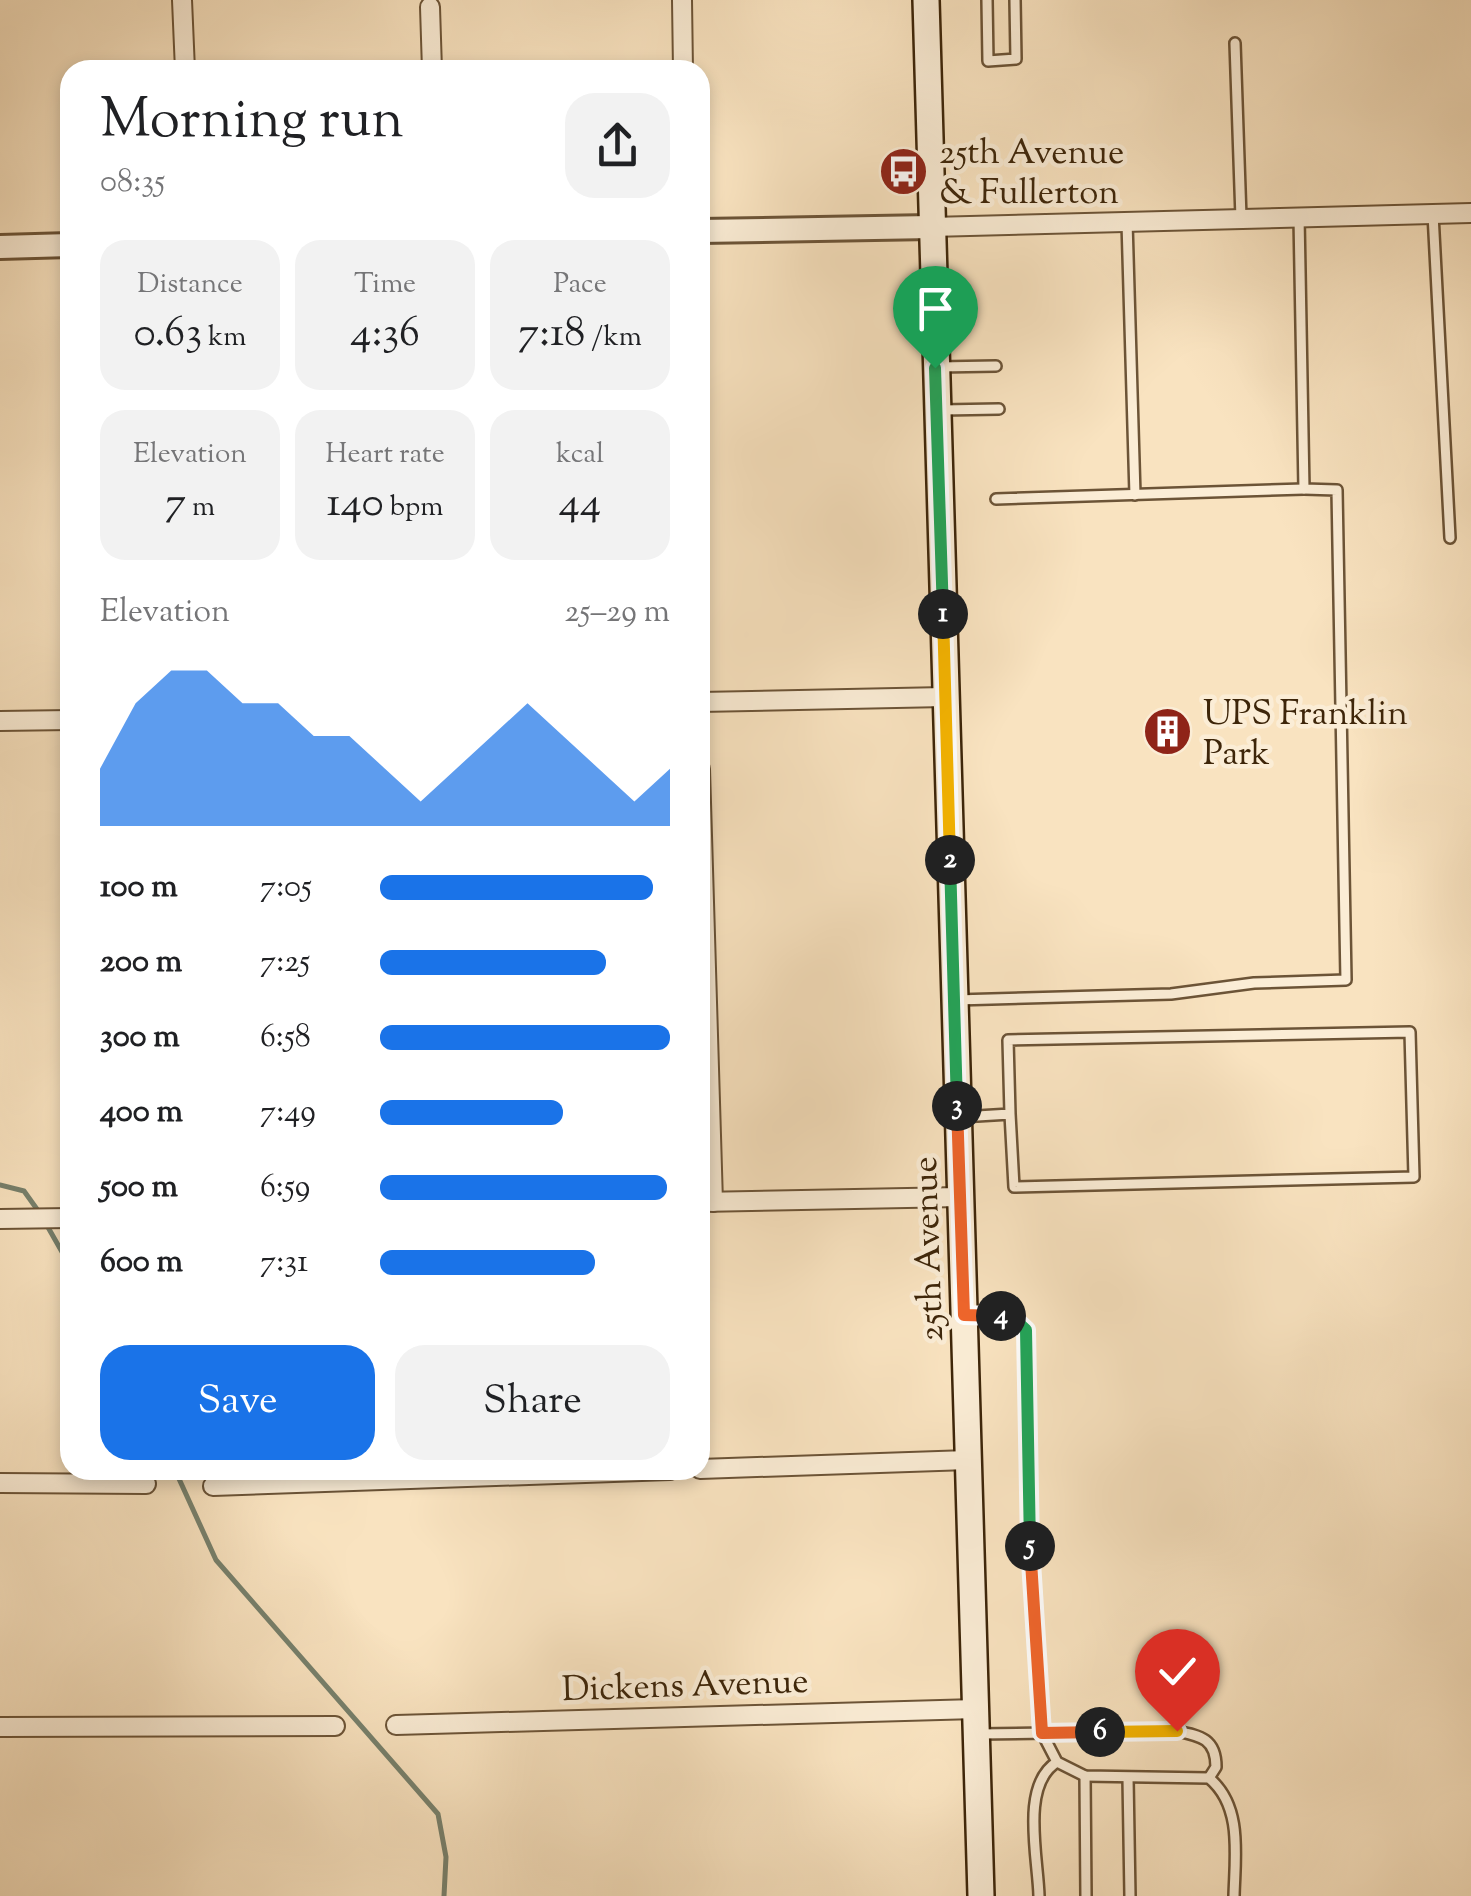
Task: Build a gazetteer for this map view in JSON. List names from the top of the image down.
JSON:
{
  "streets": {
    "main road": ["25th Avenue"],
    "street": ["Dickens Avenue"]
  },
  "crossings": [
    ["25th Avenue", "Dickens Avenue"]
  ],
  "places": {
    "bus stop": ["25th Avenue & Fullerton"],
    "building": ["UPS Franklin Park"]
  },
  "page": {
    "heading": ["Morning run", "08:35"],
    "stats": [
      ["Distance", "0.63 km"],
      ["Time", "4:36"],
      ["Pace", "7:18 /km"],
      ["Elevation", "7 m"],
      ["Heart rate", "140 bpm"],
      ["kcal", "44"]
    ],
    "chart": ["Elevation", "25–29 m"],
    "pins": [
      "1",
      "2",
      "3",
      "4",
      "5",
      "6"
    ],
    "list": [
      {
        "name": "100 m",
        "note": "7:05"
      },
      {
        "name": "200 m",
        "note": "7:25"
      },
      {
        "name": "300 m",
        "note": "6:58"
      },
      {
        "name": "400 m",
        "note": "7:49"
      },
      {
        "name": "500 m",
        "note": "6:59"
      },
      {
        "name": "600 m",
        "note": "7:31"
      }
    ],
    "buttons": ["Save", "Share"]
  }
}
